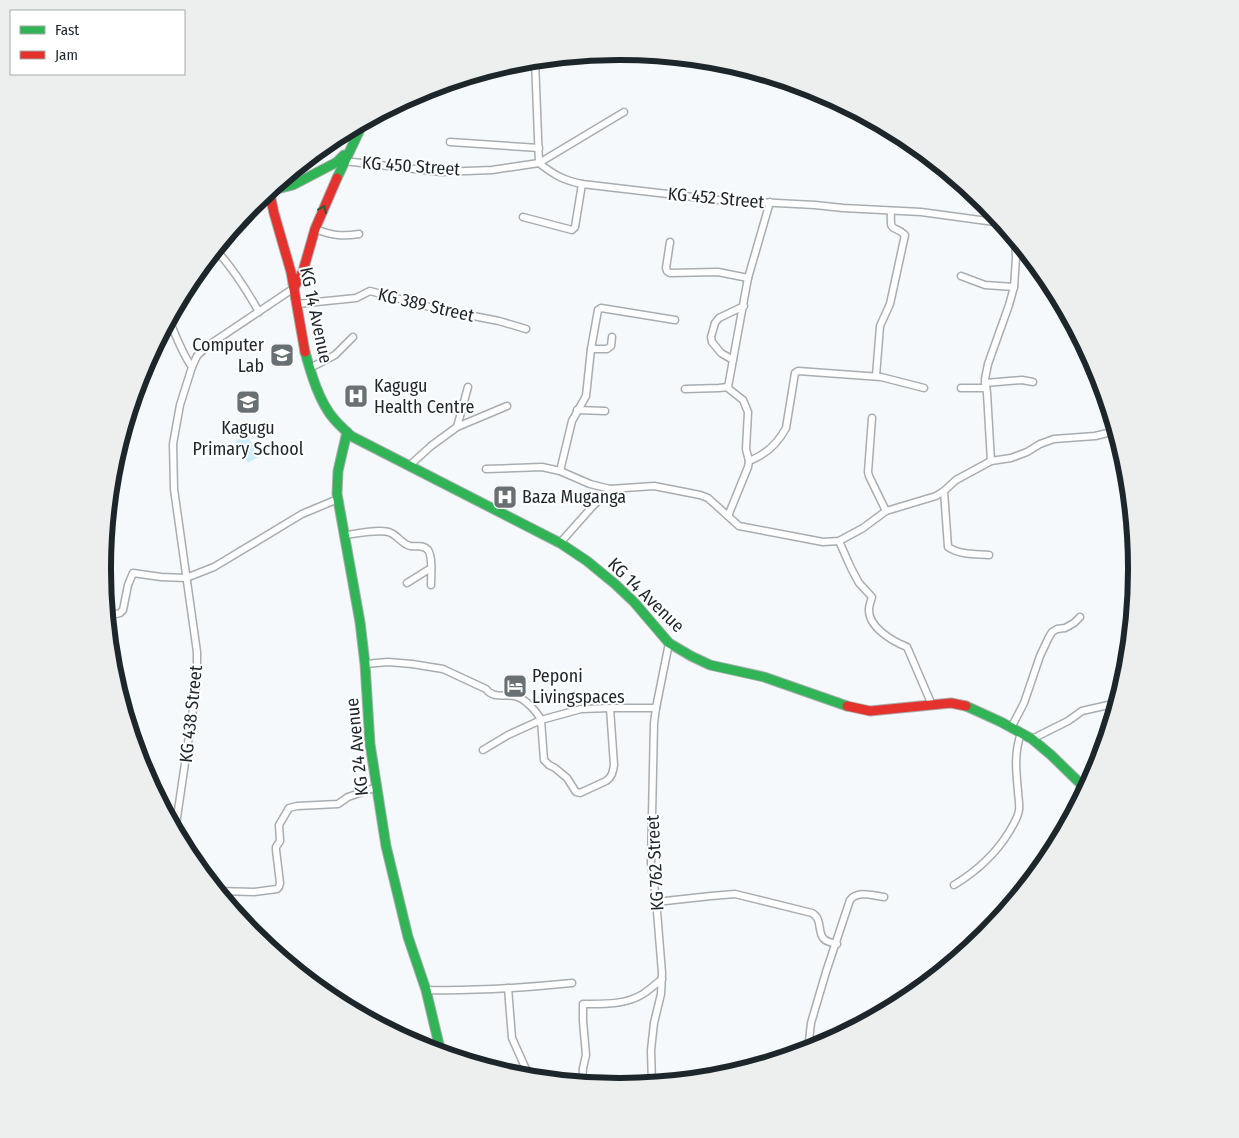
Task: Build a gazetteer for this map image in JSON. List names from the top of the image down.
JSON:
{
  "streets": {
    "main road": ["KG 14 Avenue", "KG 24 Avenue"],
    "street": [
      "KG 450 Street",
      "KG 452 Street",
      "KG 389 Street",
      "KG 438 Street",
      "KG 762 Street"
    ]
  },
  "crossings": [
    ["KG 450 Street", "KG 452 Street"],
    ["KG 389 Street", "KG 14 Avenue"],
    ["KG 14 Avenue", "KG 24 Avenue"],
    ["KG 14 Avenue", "KG 762 Street"]
  ],
  "places": {
    "school or university": ["Computer Lab", "Kagugu Primary School"],
    "hospital": ["Kagugu Health Centre", "Baza Muganga"],
    "hotel": ["Peponi Livingspaces"]
  },
  "legend": ["Fast", "Jam"]
}
